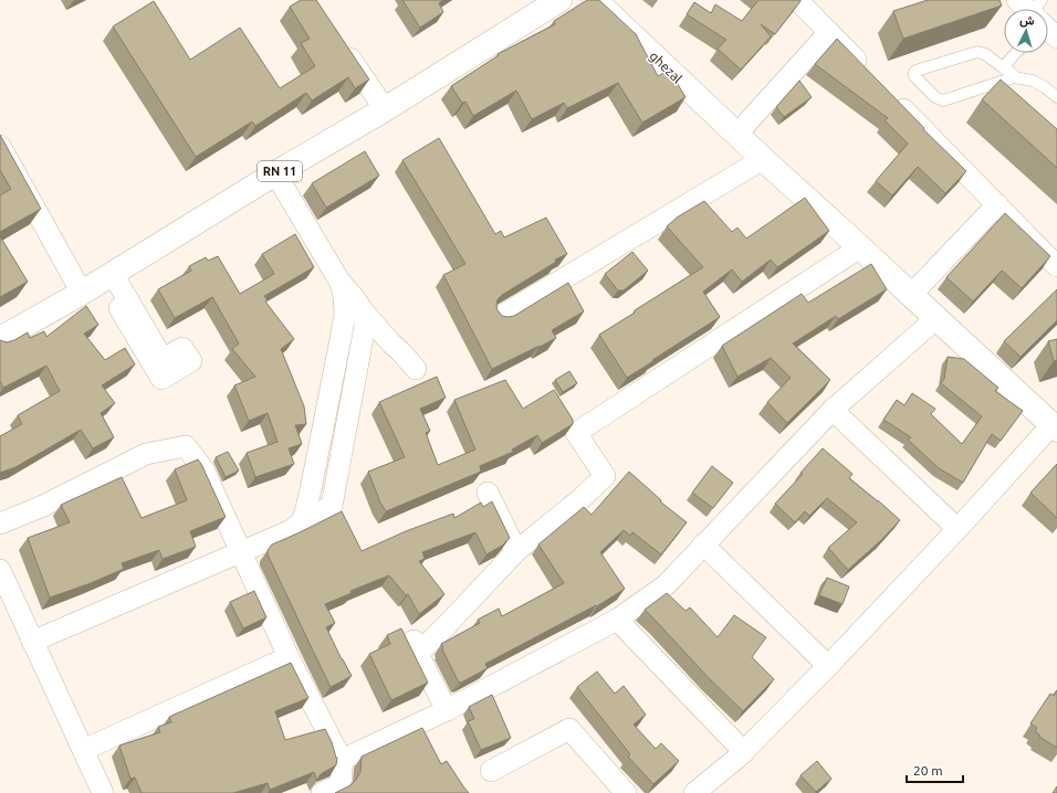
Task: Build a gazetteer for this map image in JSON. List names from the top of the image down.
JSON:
{
  "streets": {
    "main road": ["ghezal", "RN 11"]
  },
  "scale_bar": "20 m",
  "north": "top"
}
